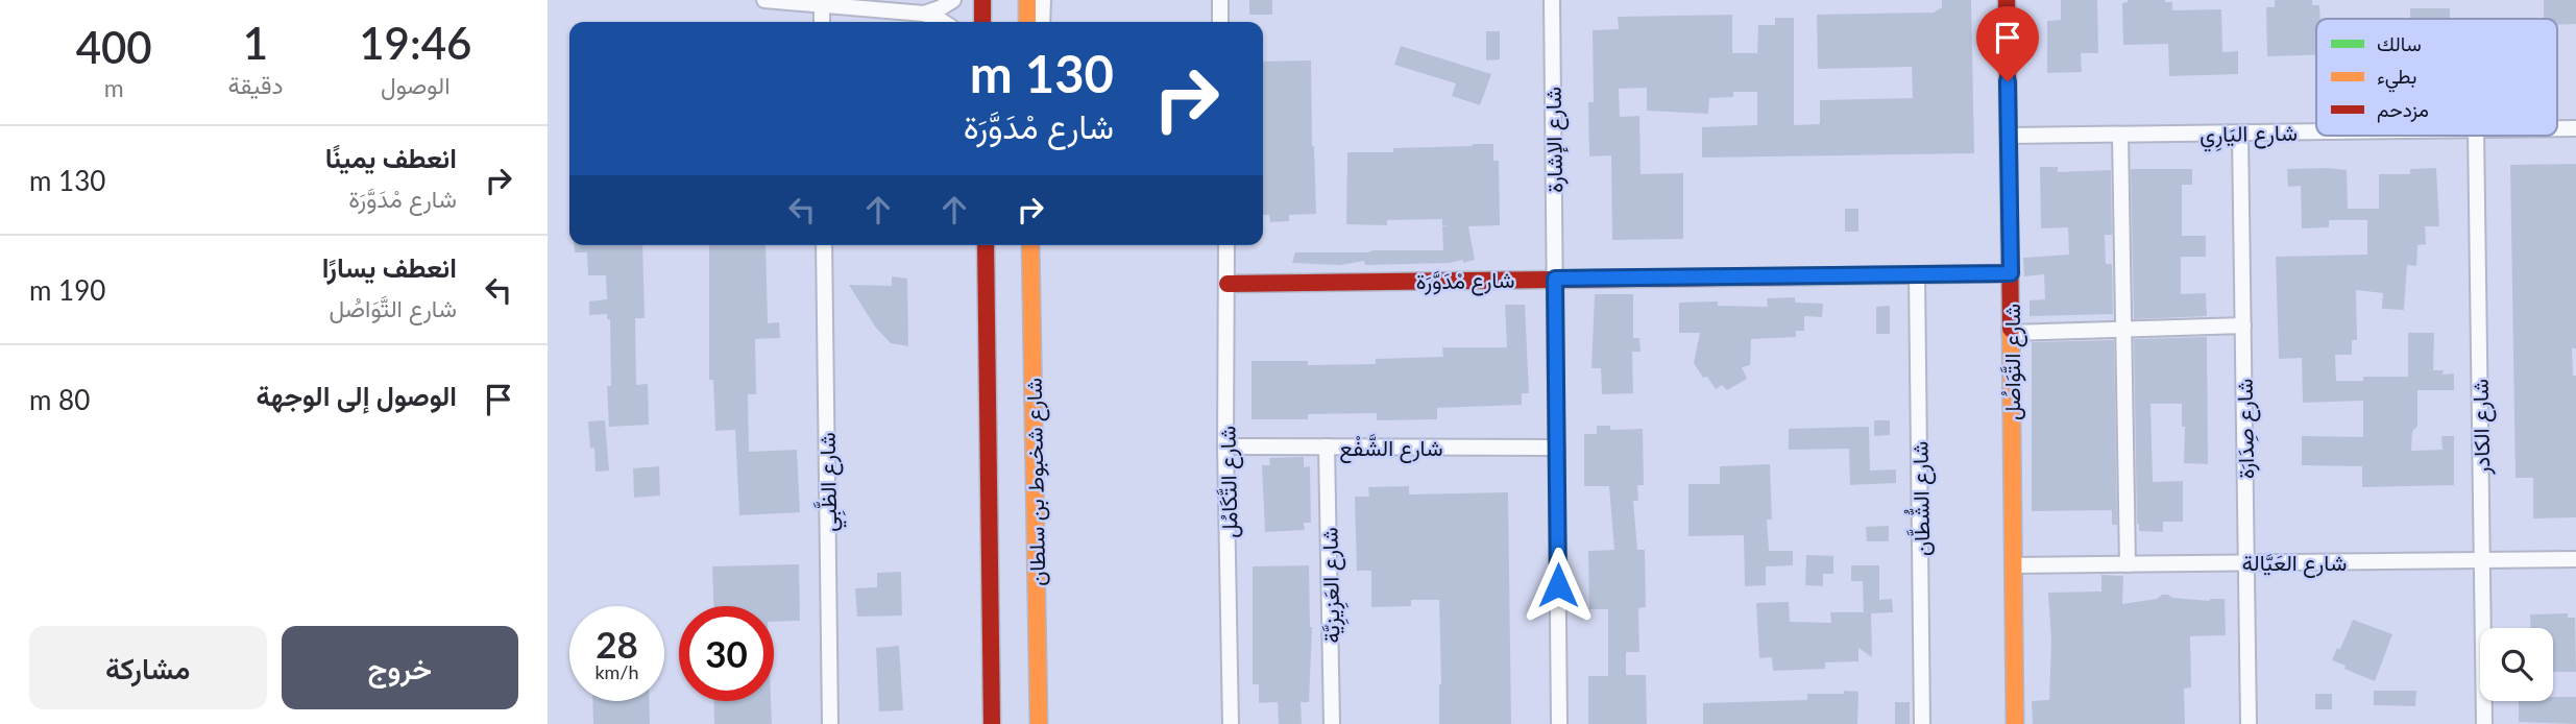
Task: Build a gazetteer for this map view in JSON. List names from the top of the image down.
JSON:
{
  "streets": {
    "street": [
      "شارع اليَارِي",
      "شارع الإشارة",
      "شارع مْدَوَّرَة",
      "شارع التَّوَاصُل",
      "شارع الكادر",
      "شارع صِدَارَة",
      "شارع الشَّفْع",
      "شارع الظَّبِي",
      "شارع شخبوط بن سلطان",
      "شارع التَّكَامُل",
      "شارع الشُّطَّان",
      "شارع العَيَّالة",
      "شارع العَزِيزِيَّة"
    ]
  },
  "crossings": [
    ["شارع اليَارِي", "شارع التَّوَاصُل"],
    ["شارع اليَارِي", "شارع صِدَارَة"],
    ["شارع الإشارة", "شارع مْدَوَّرَة"],
    ["شارع الإشارة", "شارع الشَّفْع"],
    ["شارع مْدَوَّرَة", "شارع التَّوَاصُل"],
    ["شارع مْدَوَّرَة", "شارع التَّكَامُل"],
    ["شارع مْدَوَّرَة", "شارع الشُّطَّان"],
    ["شارع التَّوَاصُل", "شارع العَيَّالة"],
    ["شارع الكادر", "شارع العَيَّالة"],
    ["شارع صِدَارَة", "شارع العَيَّالة"],
    ["شارع الشَّفْع", "شارع التَّكَامُل"],
    ["شارع الشَّفْع", "شارع العَزِيزِيَّة"]
  ],
  "legend": ["سالك", "بطيء", "مزدحم"],
  "page": {
    "eta": [
      "19:46",
      "الوصول",
      "1",
      "دقيقة",
      "400",
      "m"
    ],
    "turn": ["130 m", "شارع مْدَوَّرَة"],
    "list": [
      {
        "name": "انعطف يمينًا",
        "note": "شارع مْدَوَّرَة",
        "value": "130 m"
      },
      {
        "name": "انعطف يسارًا",
        "note": "شارع التَّوَاصُل",
        "value": "190 m"
      },
      {
        "name": "الوصول إلى الوجهة",
        "value": "80 m"
      }
    ],
    "speed": "28 km/h",
    "limit": "30",
    "buttons": ["خروج", "مشاركة"]
  }
}
